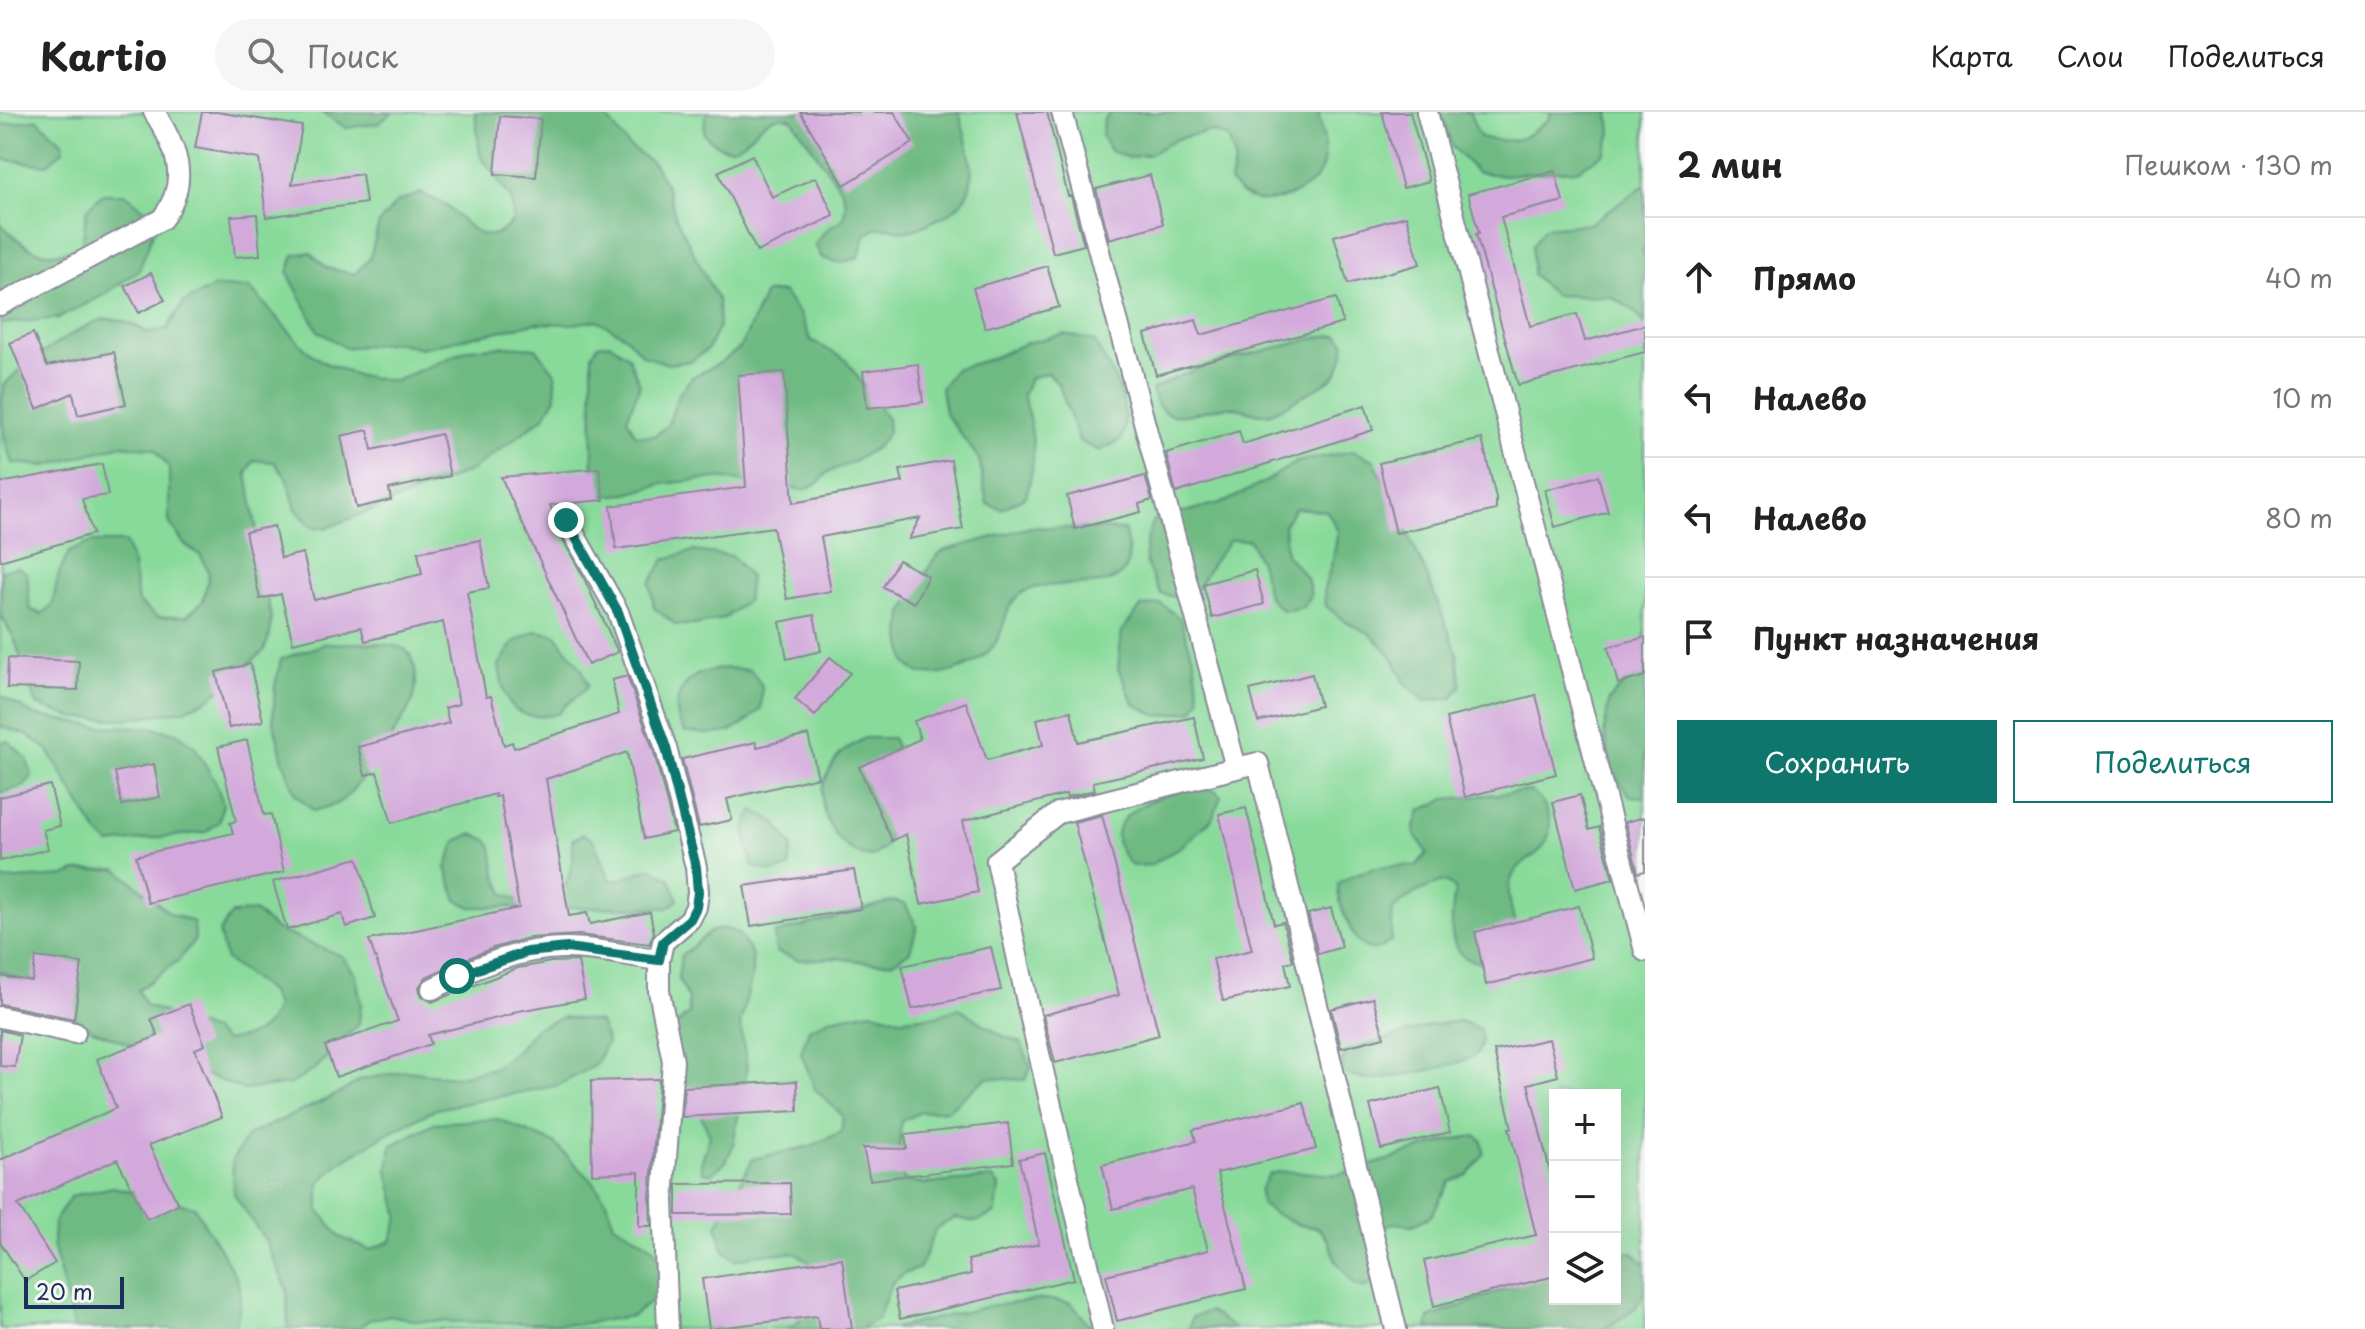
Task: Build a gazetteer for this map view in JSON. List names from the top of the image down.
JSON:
{
  "scale_bar": "20 m",
  "page": {
    "header": "Kartio",
    "search": "Поиск",
    "nav": ["Карта", "Слои", "Поделиться"],
    "heading": ["2 мин", "Пешком · 130 m"],
    "list": [
      ["Прямо", "40 m"],
      ["Налево", "10 m"],
      ["Налево", "80 m"],
      "Пункт назначения"
    ],
    "buttons": ["Сохранить", "Поделиться"],
    "map_buttons": ["+", "−"],
    "scale": "20 m"
  }
}
